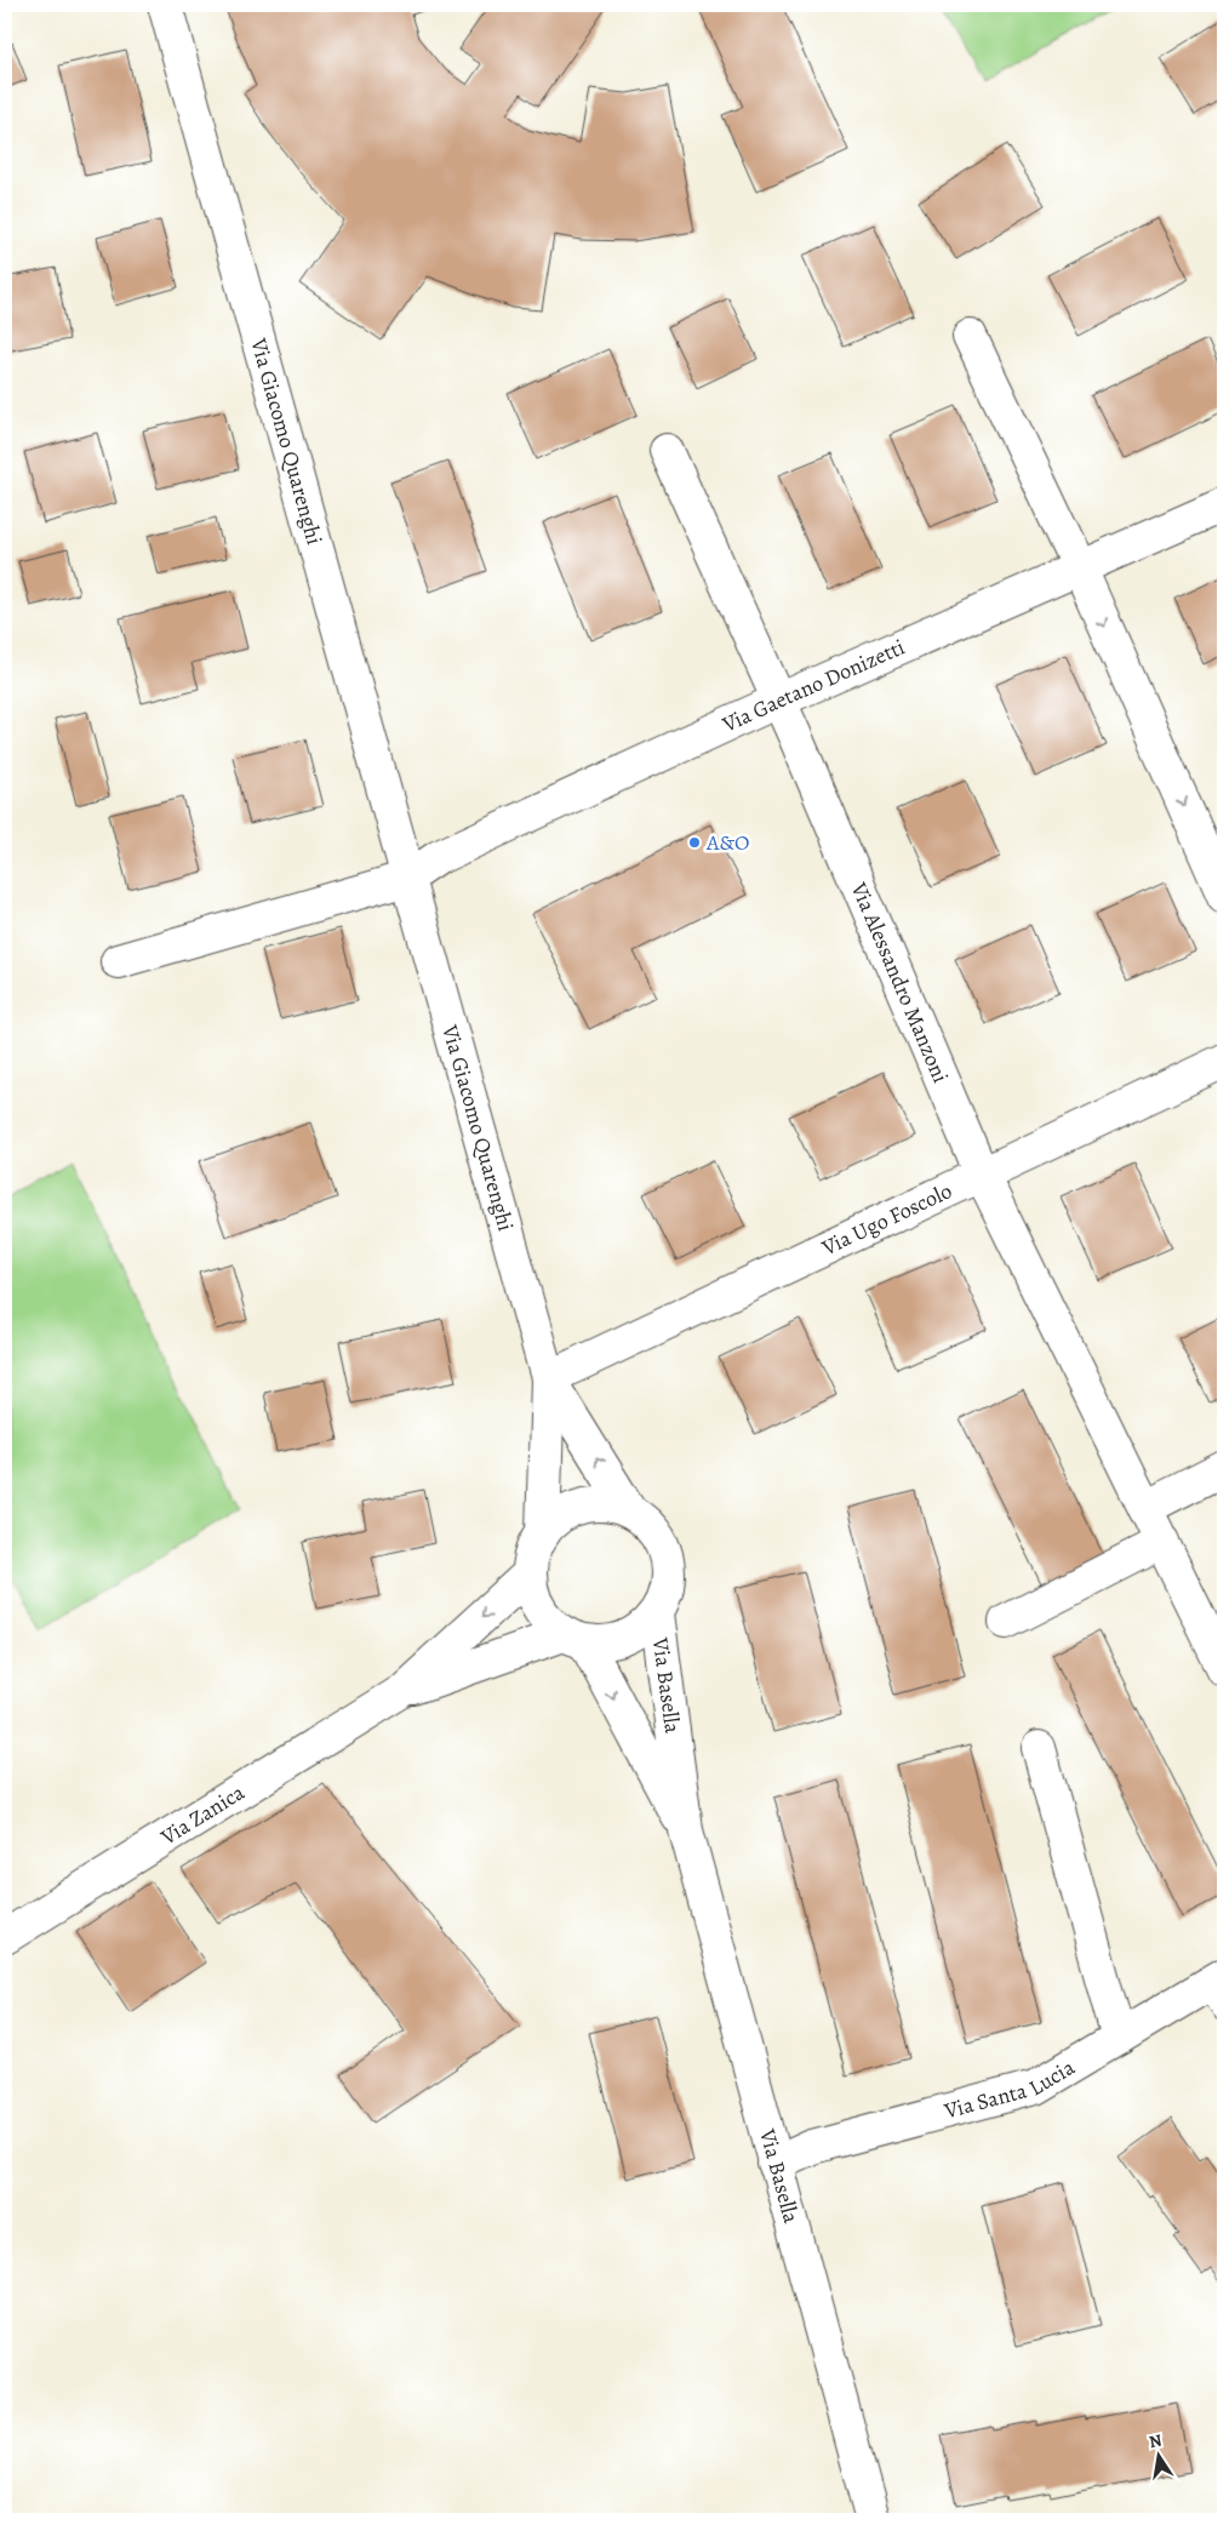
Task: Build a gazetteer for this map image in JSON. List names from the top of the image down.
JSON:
{
  "streets": {
    "street": [
      "Via Giacomo Quarenghi",
      "Via Gaetano Donizetti",
      "Via Alessandro Manzoni",
      "Via Ugo Foscolo",
      "Via Basella",
      "Via Zanica",
      "Via Santa Lucia"
    ]
  },
  "crossings": [
    ["Via Giacomo Quarenghi", "Via Gaetano Donizetti"],
    ["Via Giacomo Quarenghi", "Via Ugo Foscolo"],
    ["Via Giacomo Quarenghi", "Via Basella"],
    ["Via Giacomo Quarenghi", "Via Zanica"],
    ["Via Gaetano Donizetti", "Via Alessandro Manzoni"],
    ["Via Alessandro Manzoni", "Via Ugo Foscolo"],
    ["Via Basella", "Via Zanica"],
    ["Via Basella", "Via Santa Lucia"]
  ],
  "places": ["A&O"],
  "north": "top"
}
